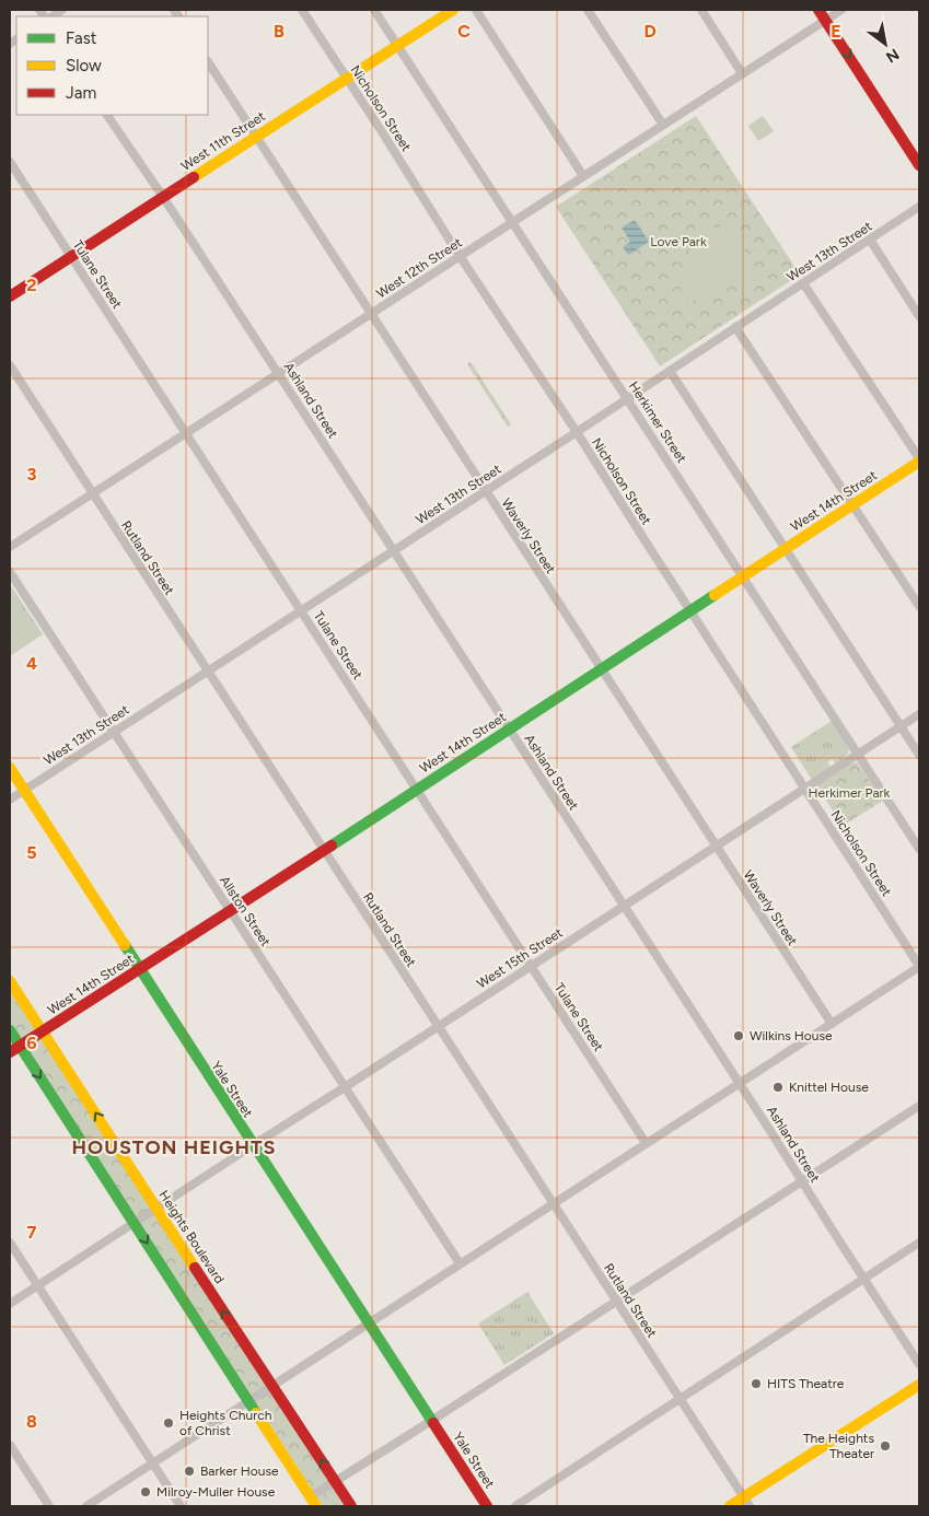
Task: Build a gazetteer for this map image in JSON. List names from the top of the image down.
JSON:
{
  "streets": {
    "main road": [
      "West 11th Street",
      "West 14th Street",
      "Yale Street",
      "Heights Boulevard"
    ],
    "street": [
      "Nicholson Street",
      "West 13th Street",
      "West 12th Street",
      "Tulane Street",
      "Ashland Street",
      "Herkimer Street",
      "Waverly Street",
      "Rutland Street",
      "Allston Street",
      "West 15th Street"
    ]
  },
  "crossings": [
    ["Nicholson Street", "West 11th Street"],
    ["Nicholson Street", "West 13th Street"],
    ["Nicholson Street", "West 12th Street"],
    ["Nicholson Street", "West 14th Street"],
    ["Nicholson Street", "West 15th Street"],
    ["West 11th Street", "Tulane Street"],
    ["West 11th Street", "Ashland Street"],
    ["West 11th Street", "Herkimer Street"],
    ["West 11th Street", "Waverly Street"],
    ["West 13th Street", "Tulane Street"],
    ["West 13th Street", "Ashland Street"],
    ["West 13th Street", "Herkimer Street"],
    ["West 13th Street", "Waverly Street"],
    ["West 13th Street", "Rutland Street"],
    ["West 13th Street", "Allston Street"],
    ["West 13th Street", "Yale Street"],
    ["West 12th Street", "Tulane Street"],
    ["West 12th Street", "Ashland Street"],
    ["West 12th Street", "Herkimer Street"],
    ["West 12th Street", "Waverly Street"],
    ["West 12th Street", "Rutland Street"],
    ["Tulane Street", "West 14th Street"],
    ["Tulane Street", "West 15th Street"],
    ["Ashland Street", "West 14th Street"],
    ["Ashland Street", "West 15th Street"],
    ["Herkimer Street", "West 14th Street"],
    ["Herkimer Street", "West 15th Street"],
    ["West 14th Street", "Waverly Street"],
    ["West 14th Street", "Rutland Street"],
    ["West 14th Street", "Allston Street"],
    ["West 14th Street", "Yale Street"],
    ["West 14th Street", "Heights Boulevard"],
    ["Waverly Street", "West 15th Street"],
    ["Rutland Street", "West 15th Street"],
    ["Allston Street", "West 15th Street"],
    ["West 15th Street", "Yale Street"],
    ["West 15th Street", "Heights Boulevard"]
  ],
  "districts": ["HOUSTON HEIGHTS"],
  "parks": ["Love Park", "Herkimer Park"],
  "places": [
    "Wilkins House",
    "Knittel House",
    "HITS Theatre",
    "Heights Church of Christ",
    "The Heights Theater",
    "Barker House",
    "Milroy-Muller House"
  ],
  "legend": ["Fast", "Slow", "Jam"],
  "north": "bottom right",
  "grid": {
    "columns": [
      "B",
      "C",
      "D",
      "E"
    ],
    "rows": [
      "2",
      "3",
      "4",
      "5",
      "6",
      "7",
      "8"
    ]
  }
}
